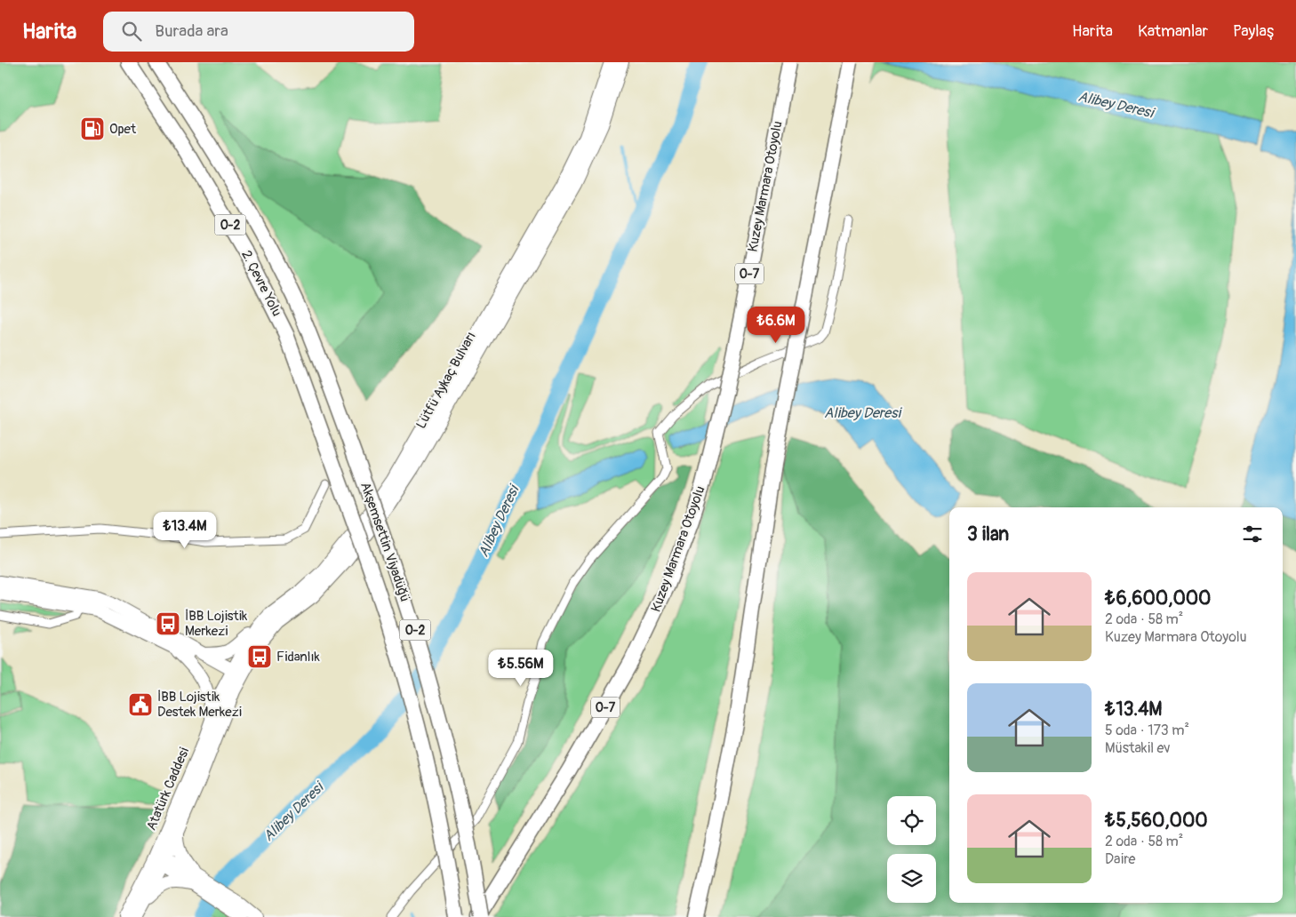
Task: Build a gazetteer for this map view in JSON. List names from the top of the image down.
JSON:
{
  "streets": {
    "highway": [
      "Kuzey Marmara Otoyolu",
      "O-2",
      "O-7",
      "2. Çevre Yolu",
      "Akşemsettin Viyadüğü"
    ],
    "main road": ["Lütfü Aykaç Bulvarı", "Atatürk Caddesi"]
  },
  "crossings": [
    ["Kuzey Marmara Otoyolu", "Akşemsettin Viyadüğü"],
    ["2. Çevre Yolu", "Akşemsettin Viyadüğü"],
    ["Lütfü Aykaç Bulvarı", "Atatürk Caddesi"]
  ],
  "water": ["Alibey Deresi"],
  "places": {
    "fuel station": ["Opet"],
    "bus stop": ["İBB Lojistik Merkezi", "Fidanlık"],
    "public building": ["İBB Lojistik Destek Merkezi"]
  },
  "page": {
    "header": "Harita",
    "search": "Burada ara",
    "nav": ["Harita", "Katmanlar", "Paylaş"],
    "price": ["₺6.6M", "₺13.4M", "₺5.56M"],
    "heading": "3 ilan",
    "list": [
      {
        "name": "₺6,600,000",
        "note": "2 oda · 58 m² · Kuzey Marmara Otoyolu"
      },
      {
        "name": "₺13.4M",
        "note": "5 oda · 173 m² · Müstakil ev"
      },
      {
        "name": "₺5,560,000",
        "note": "2 oda · 58 m² · Daire"
      }
    ]
  }
}
